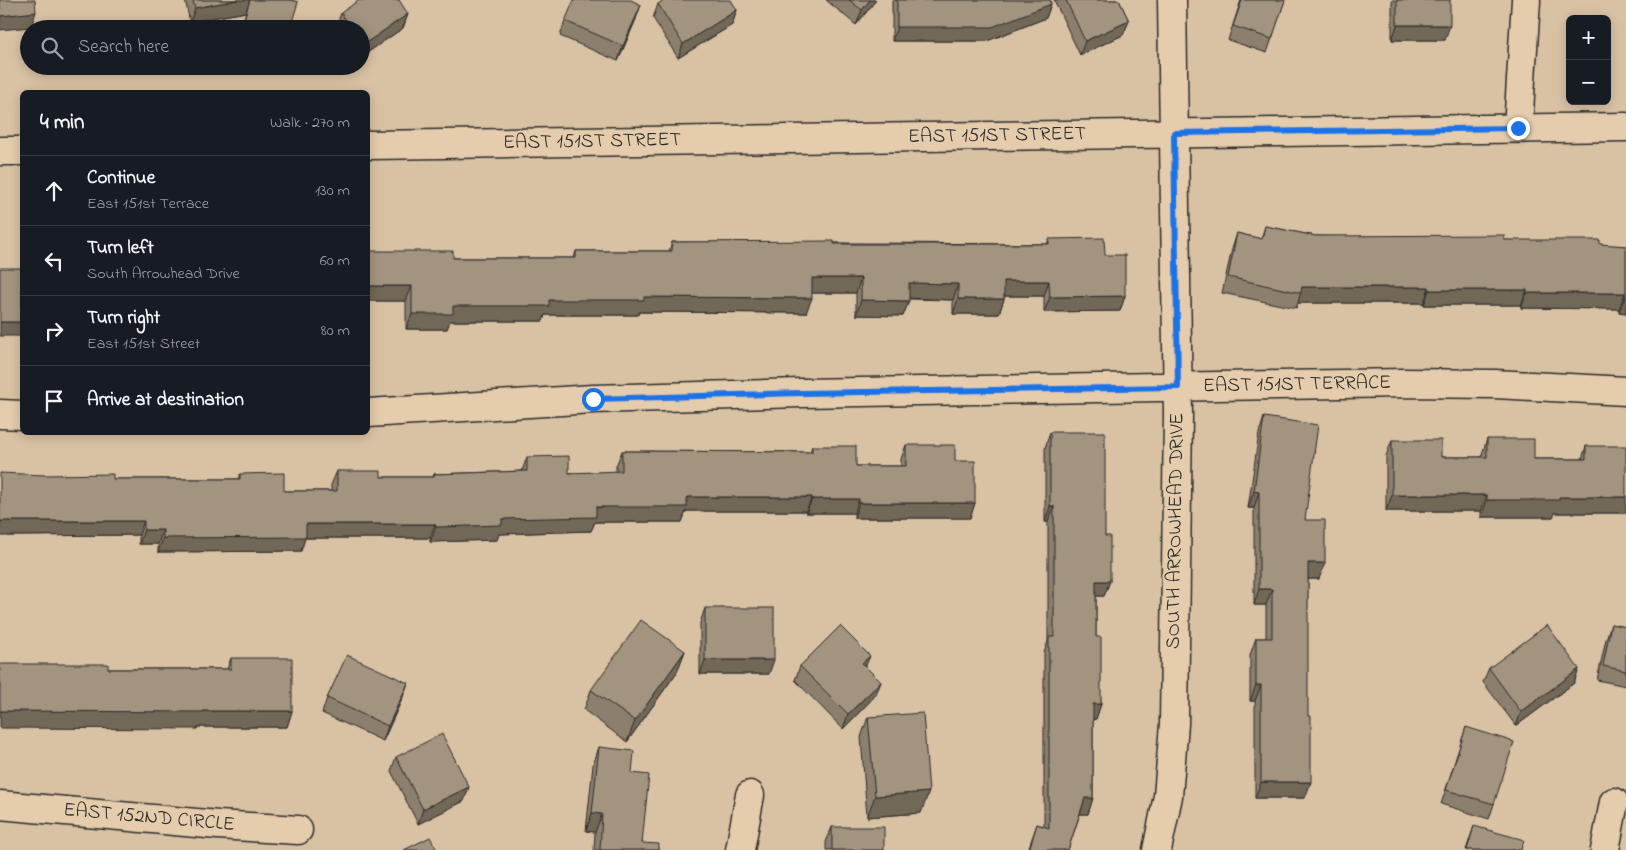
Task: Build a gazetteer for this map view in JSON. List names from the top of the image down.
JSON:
{
  "streets": {
    "street": [
      "EAST 151ST STREET",
      "EAST 151ST TERRACE",
      "SOUTH ARROWHEAD DRIVE",
      "EAST 152ND CIRCLE"
    ]
  },
  "crossings": [
    ["EAST 151ST STREET", "SOUTH ARROWHEAD DRIVE"],
    ["EAST 151ST TERRACE", "SOUTH ARROWHEAD DRIVE"]
  ],
  "page": {
    "map_buttons": ["+", "−"],
    "search": "Search here",
    "heading": ["4 min", "Walk · 270 m"],
    "list": [
      ["Continue", "East 151st Terrace", "130 m"],
      ["Turn left", "South Arrowhead Drive", "60 m"],
      ["Turn right", "East 151st Street", "80 m"],
      "Arrive at destination"
    ]
  }
}
